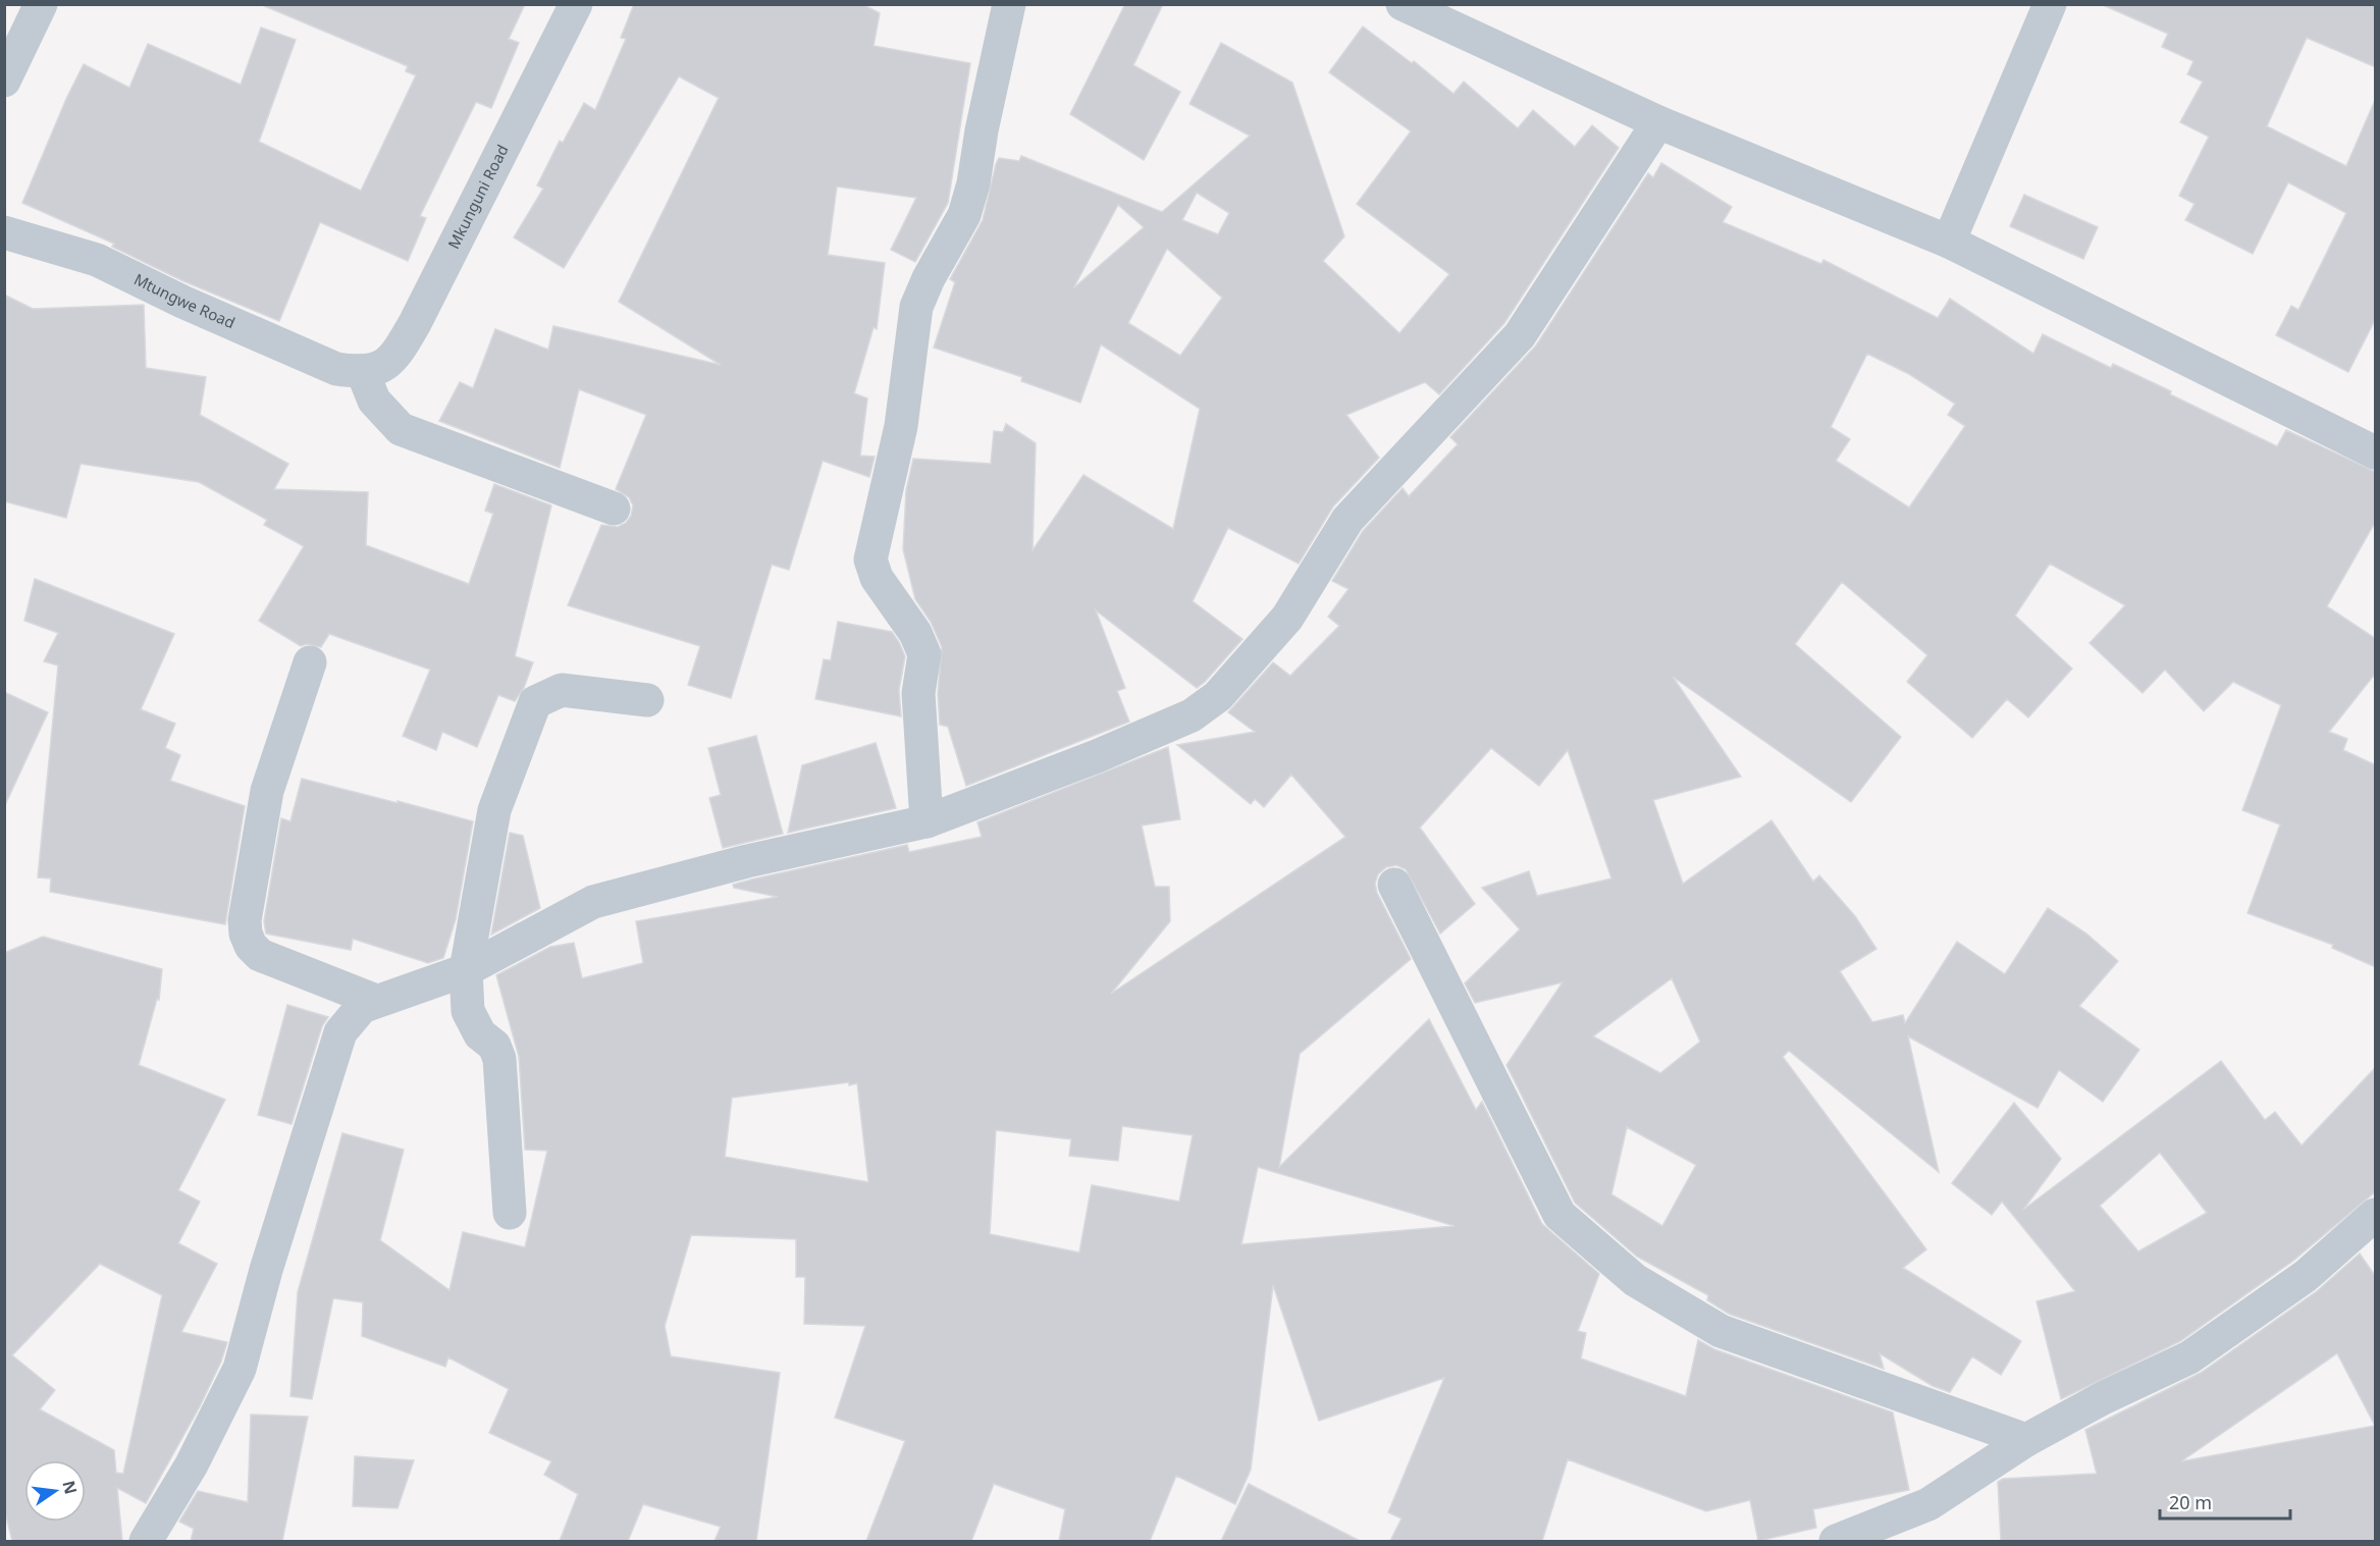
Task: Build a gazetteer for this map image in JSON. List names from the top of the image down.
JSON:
{
  "streets": {
    "street": ["Mkunguni Road", "Mtungwe Road"]
  },
  "crossings": [
    ["Mkunguni Road", "Mtungwe Road"]
  ],
  "scale_bar": "20 m",
  "north": "right"
}
